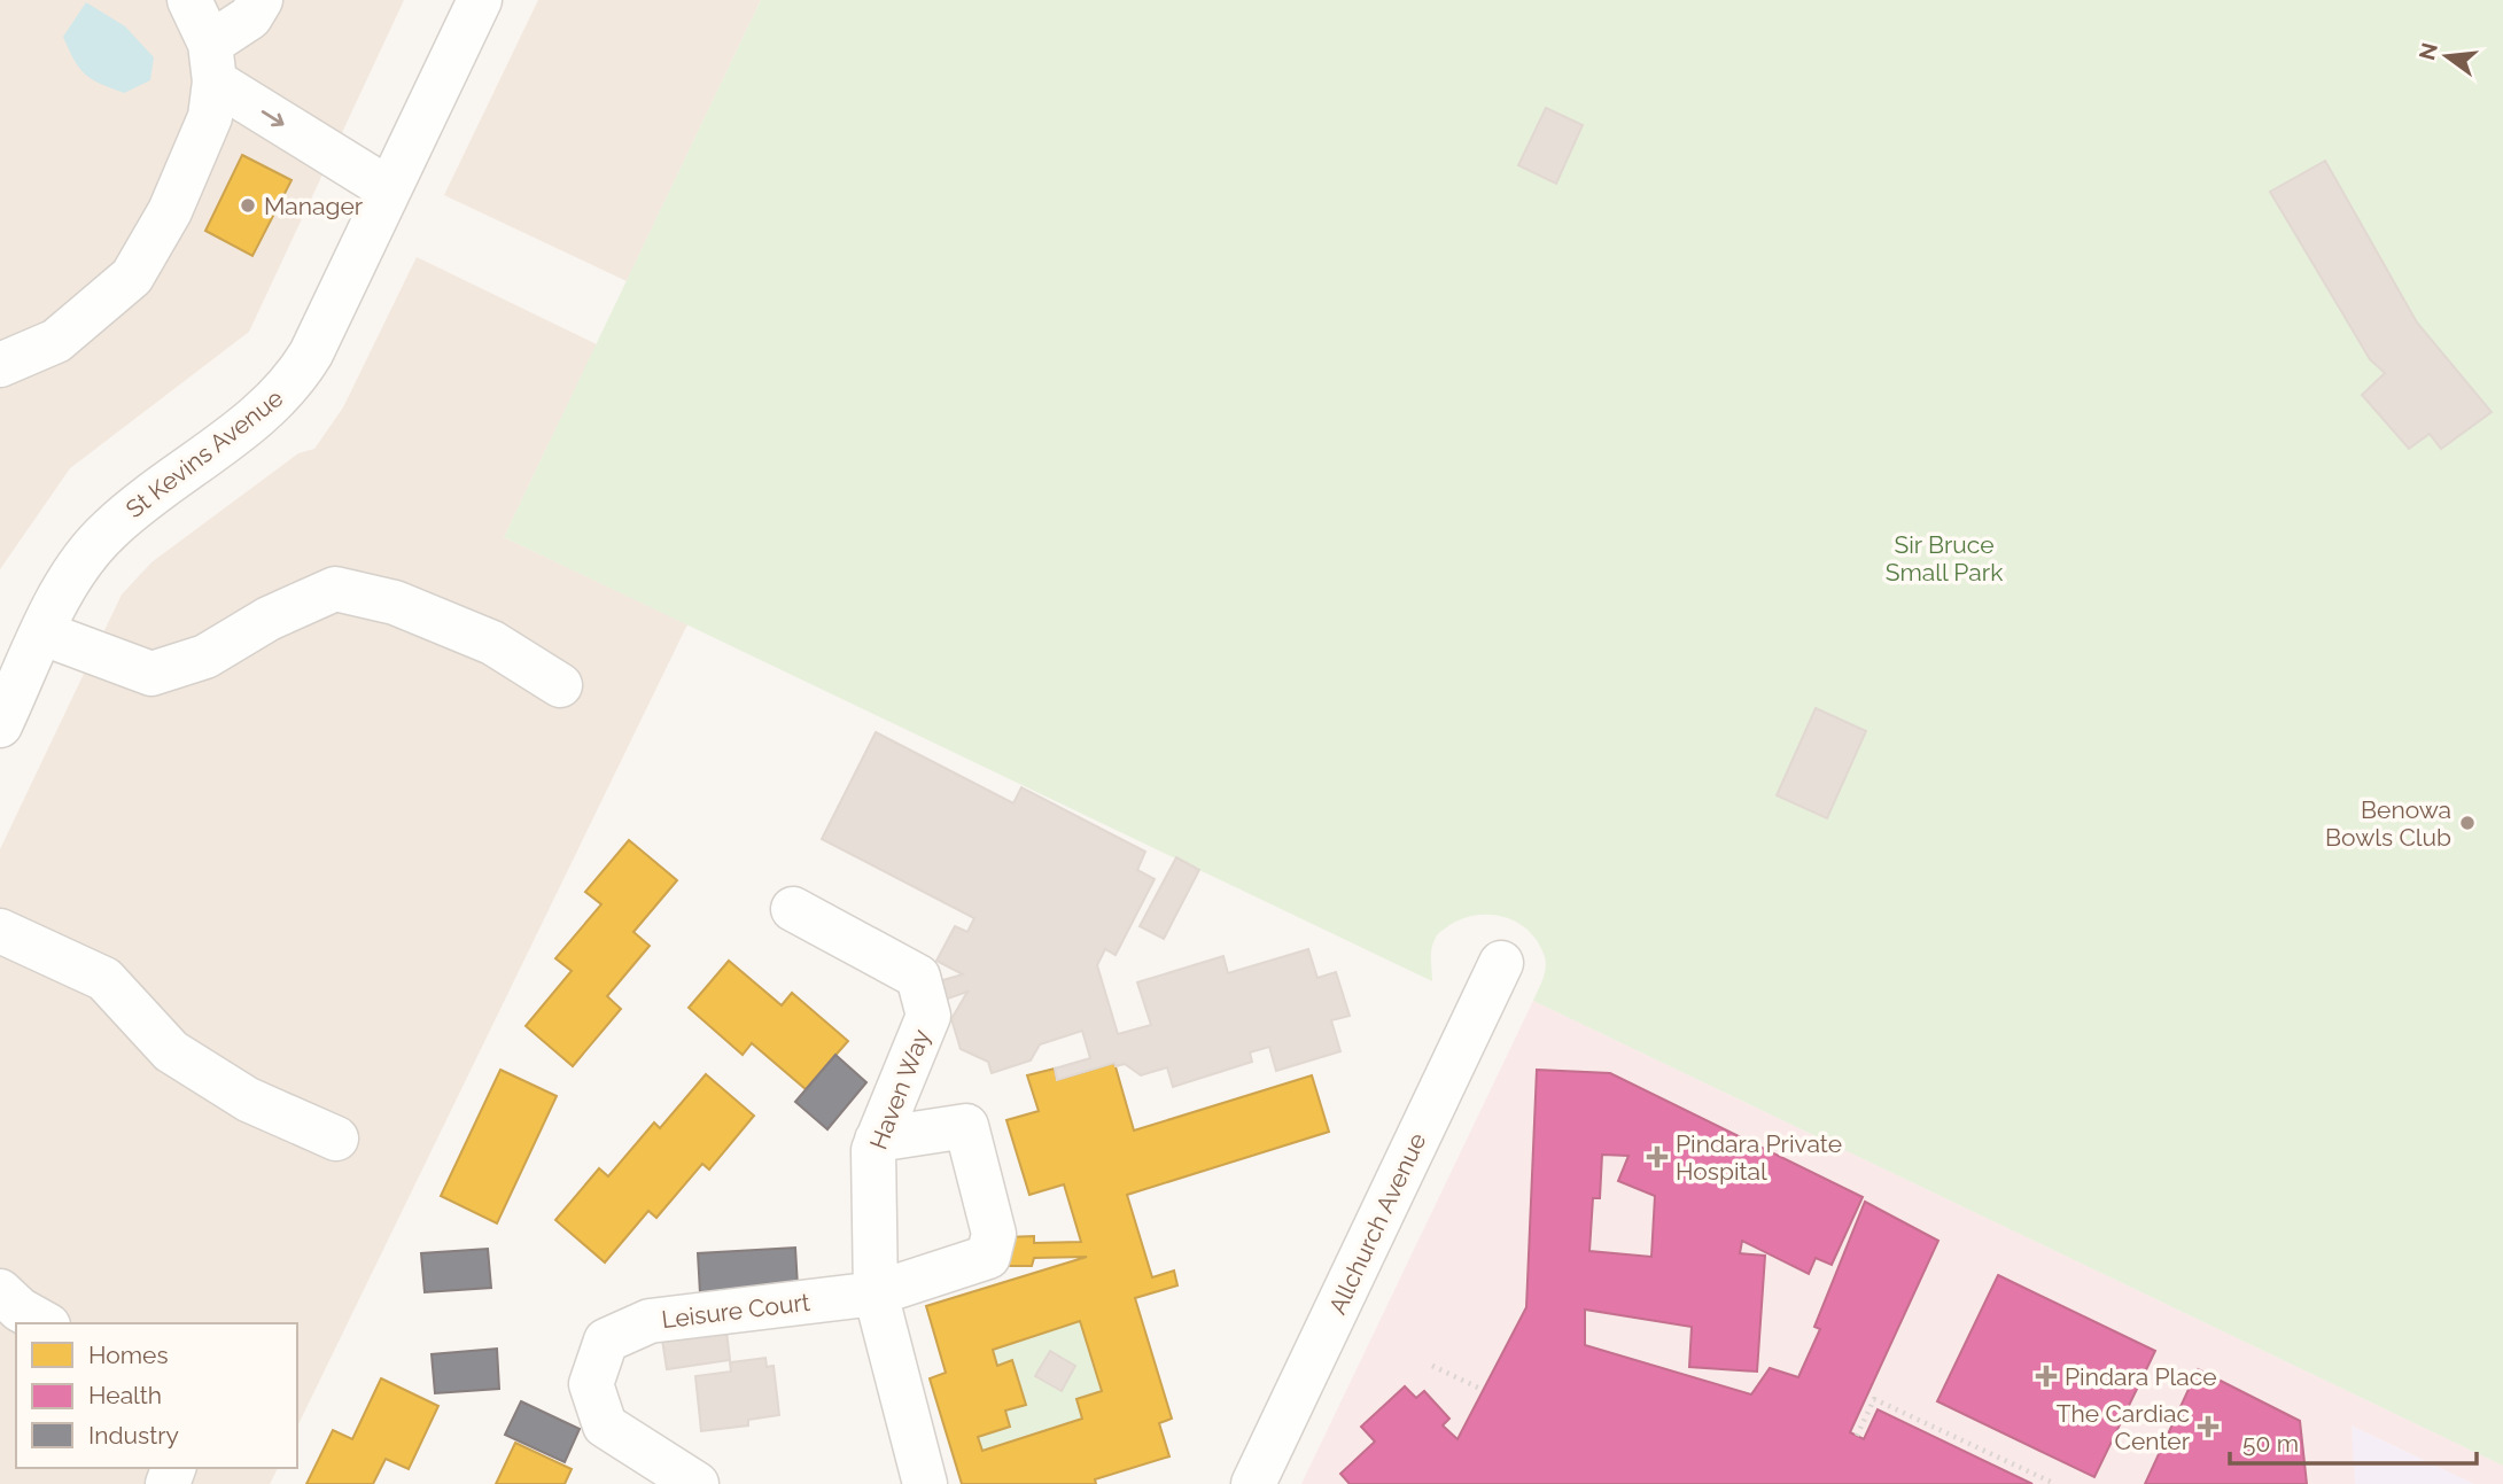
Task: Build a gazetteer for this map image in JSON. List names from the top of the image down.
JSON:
{
  "streets": {
    "street": [
      "St Kevins Avenue",
      "Haven Way",
      "Allchurch Avenue",
      "Leisure Court"
    ]
  },
  "crossings": [
    ["Haven Way", "Leisure Court"]
  ],
  "parks": ["Sir Bruce Small Park"],
  "places": {
    "other": ["Manager", "Benowa Bowls Club"],
    "health": ["Pindara Private Hospital", "Pindara Place", "The Cardiac Center"]
  },
  "legend": ["Homes", "Health", "Industry"],
  "scale_bar": "50 m",
  "north": "left"
}
